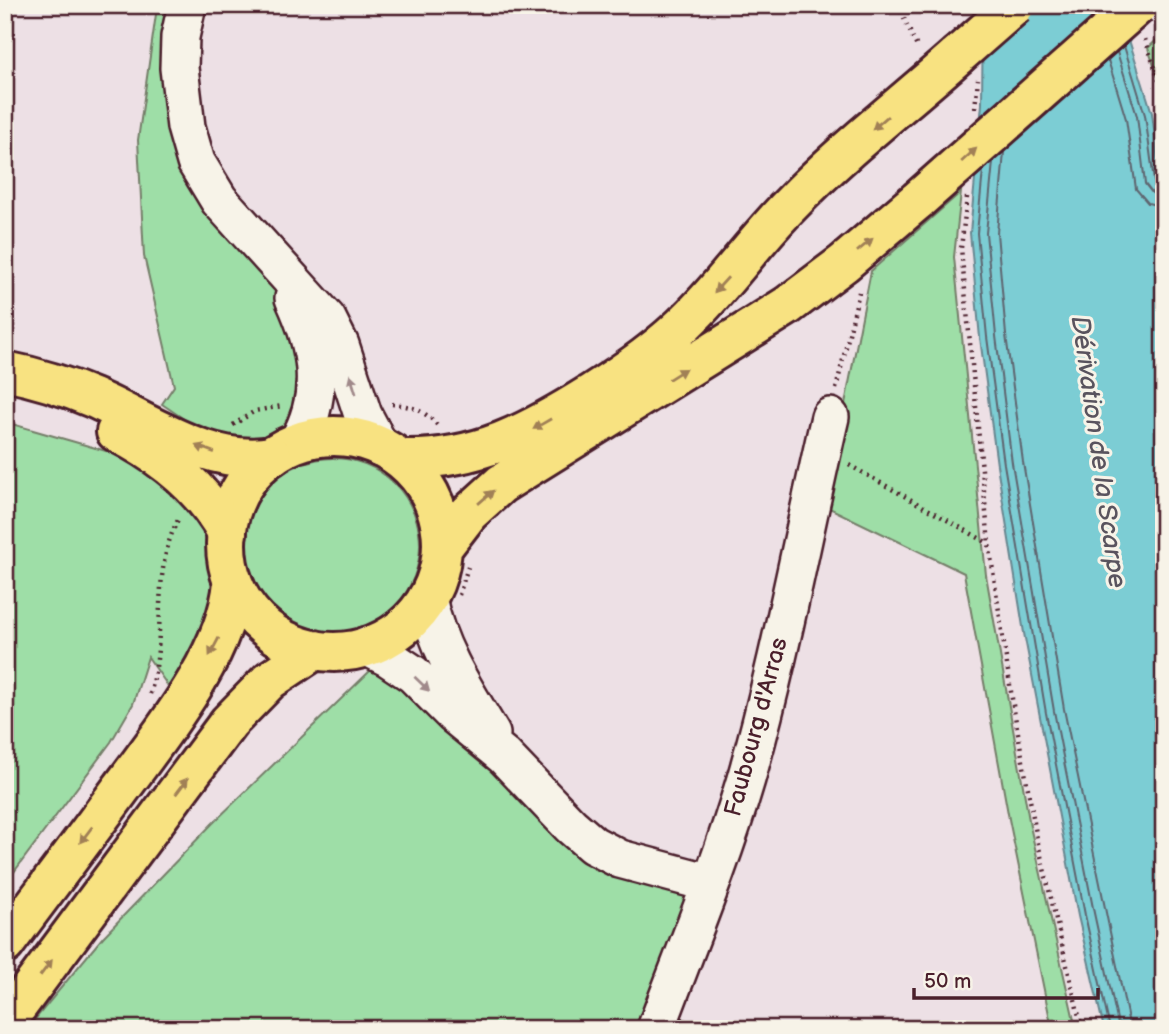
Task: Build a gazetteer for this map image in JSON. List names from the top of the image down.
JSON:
{
  "streets": {
    "street": ["Faubourg d'Arras"]
  },
  "water": ["Dérivation de la Scarpe"],
  "scale_bar": "50 m"
}
